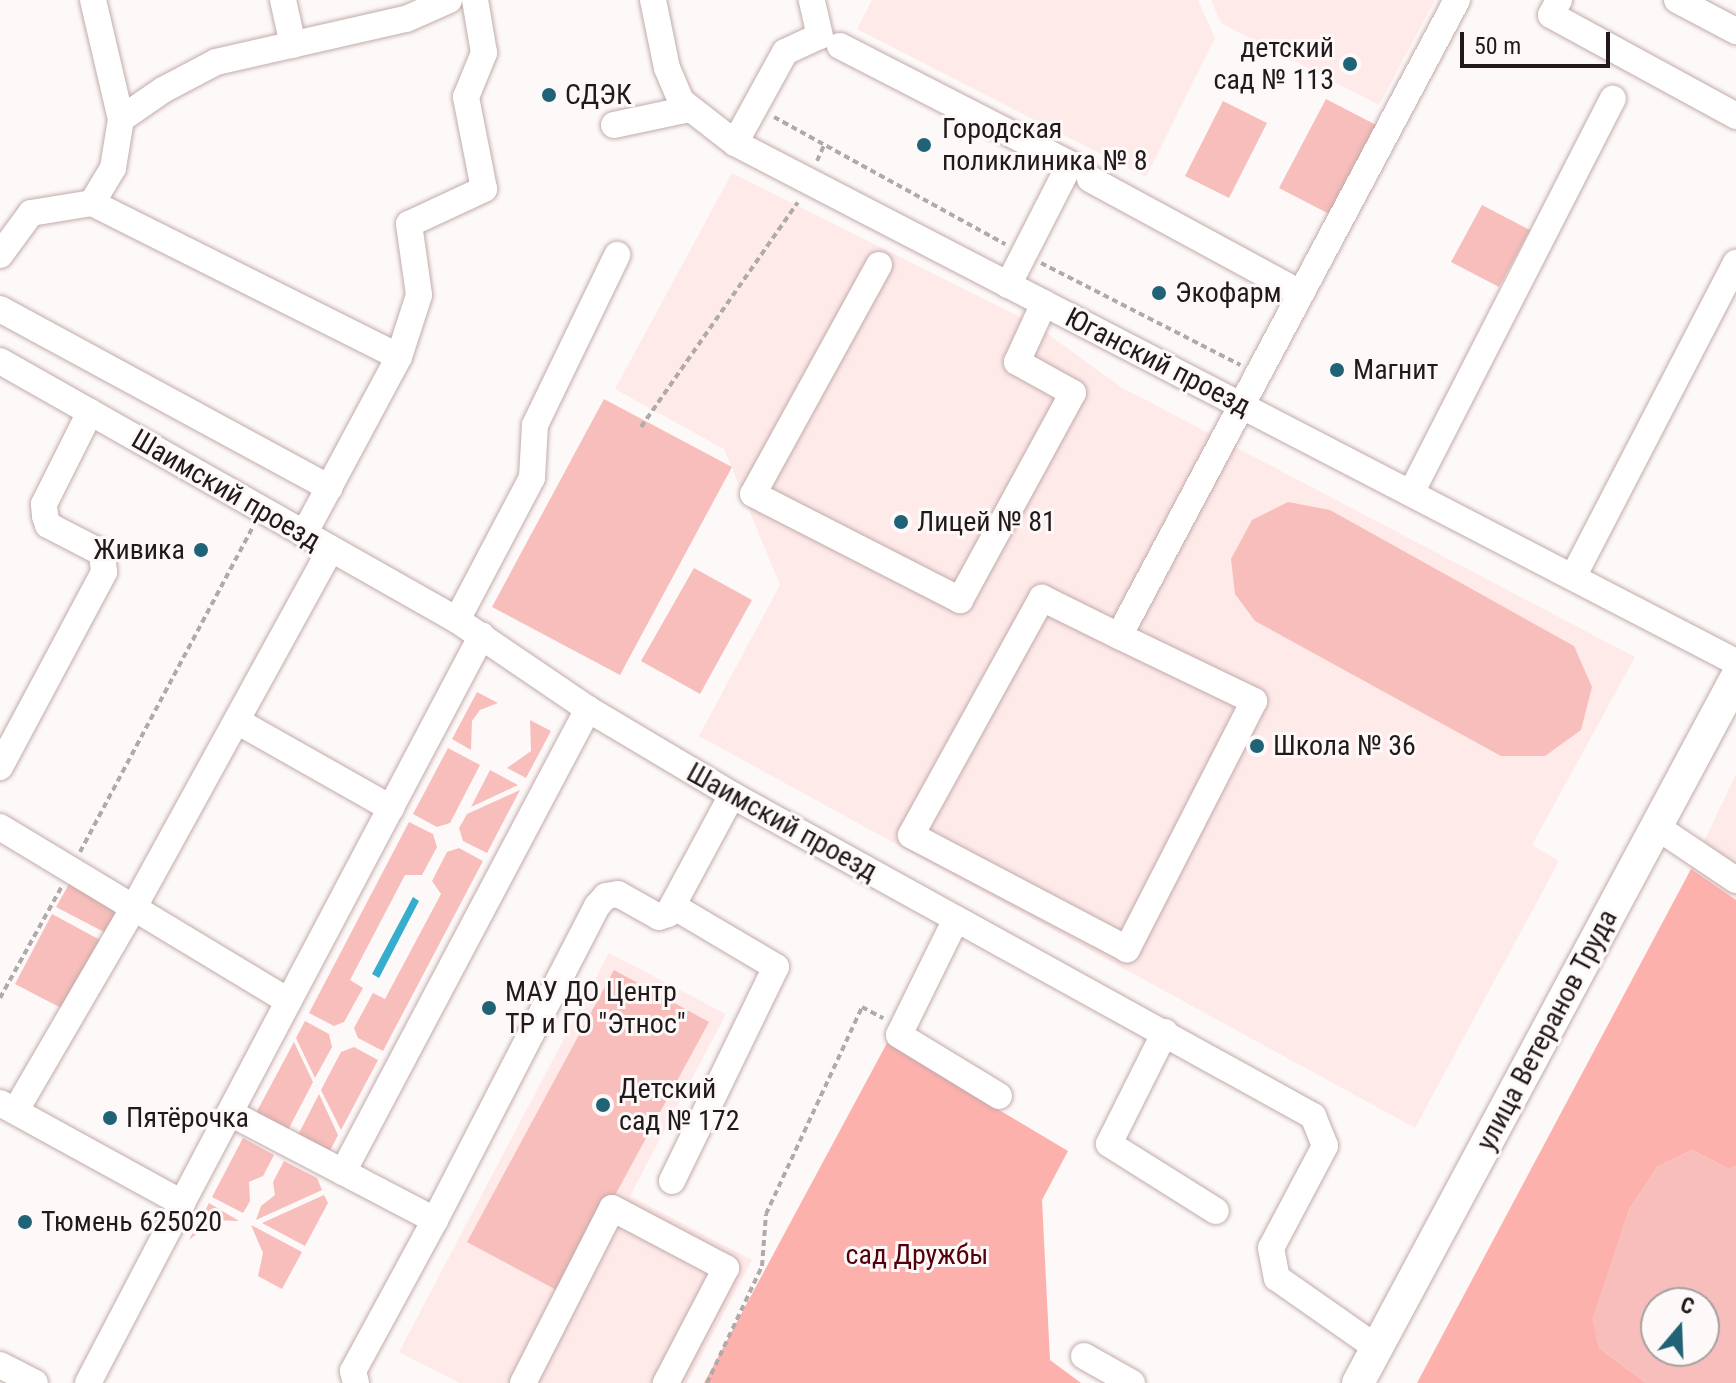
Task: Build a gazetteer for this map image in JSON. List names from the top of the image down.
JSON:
{
  "streets": {
    "main road": ["улица Ветеранов Труда"],
    "street": ["Юганский проезд", "Шаимский проезд"]
  },
  "crossings": [
    ["Шаимский проезд", "улица Ветеранов Труда"]
  ],
  "parks": ["сад Дружбы"],
  "places": [
    "детский сад № 113",
    "СДЭК",
    "Городская поликлиника № 8",
    "Экофарм",
    "Магнит",
    "Лицей № 81",
    "Живика",
    "Школа № 36",
    "МАУ ДО Центр ТР и ГО \"Этнос\"",
    "Детский сад № 172",
    "Пятёрочка",
    "Тюмень 625020"
  ],
  "scale_bar": "50 m",
  "north": "top"
}
